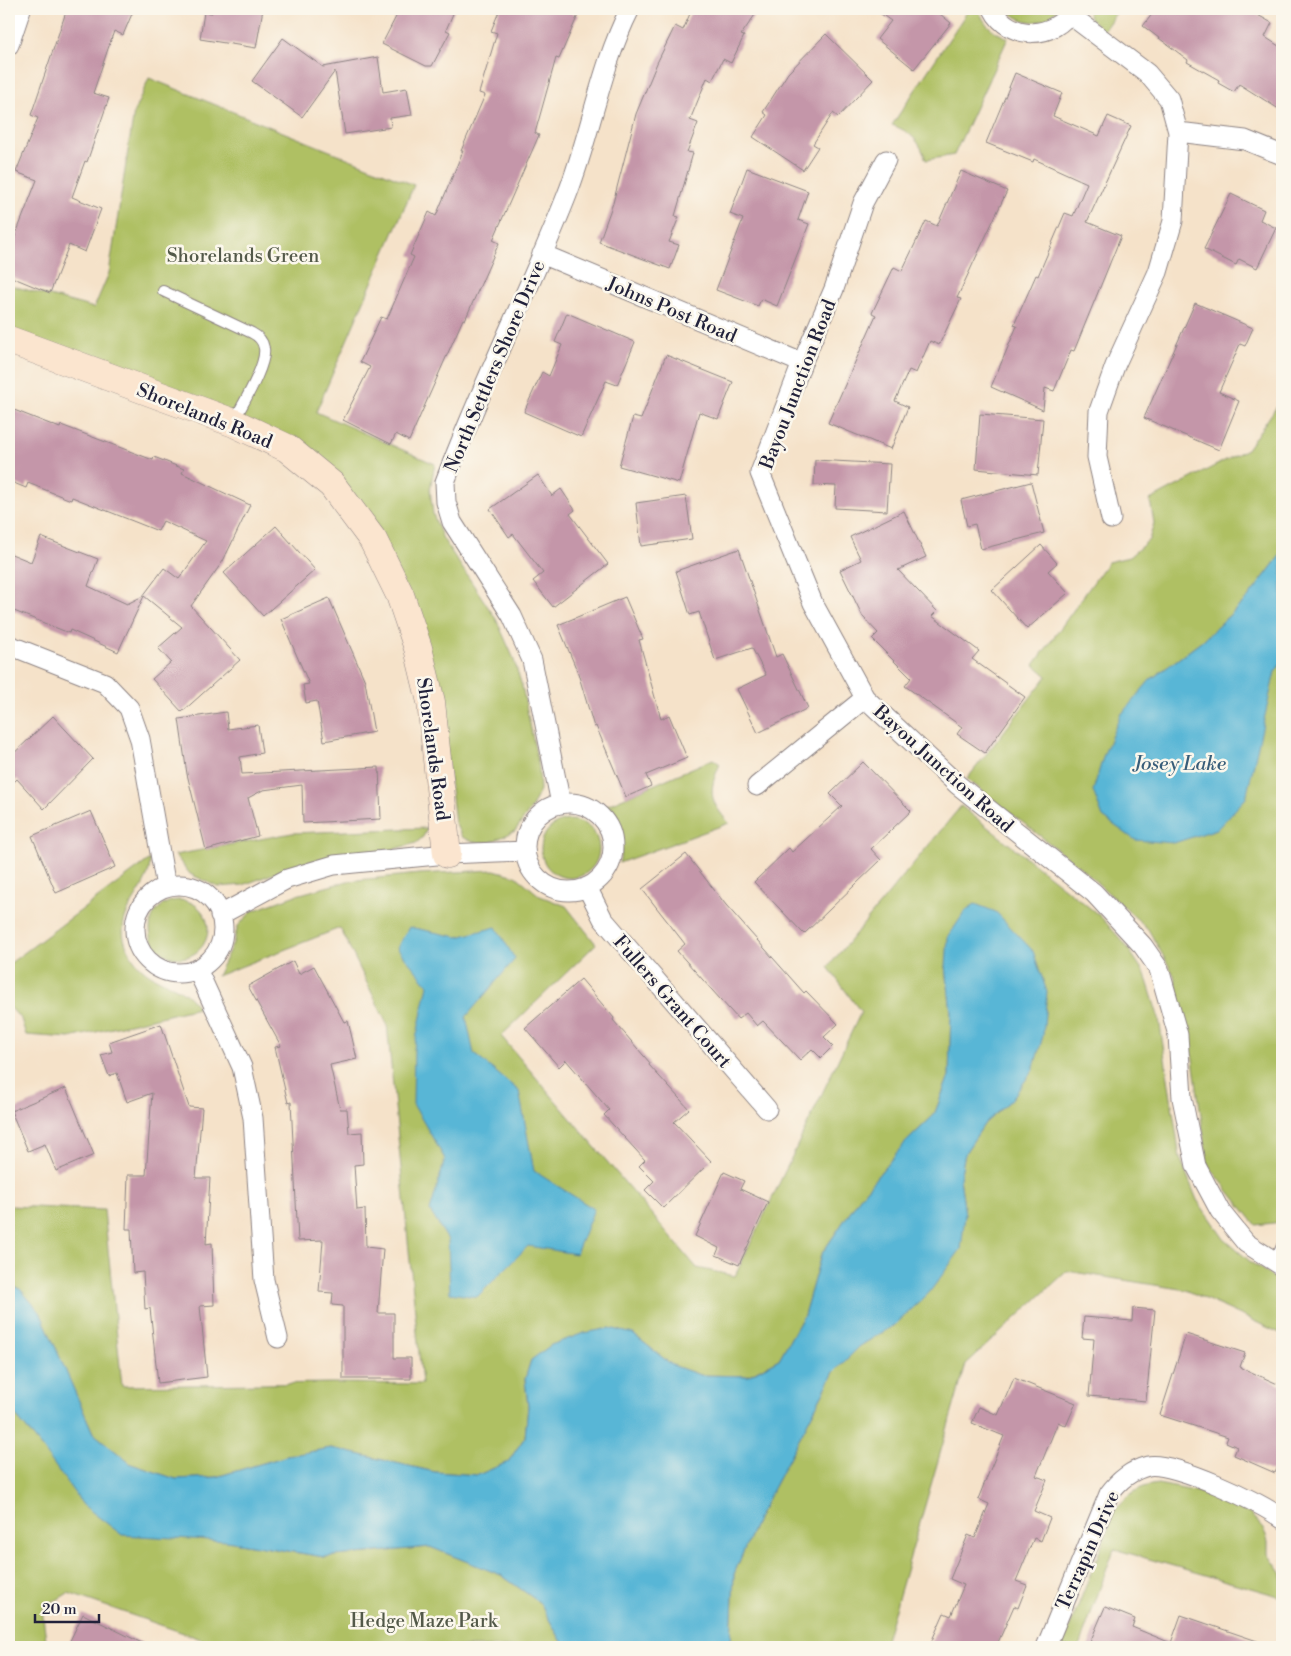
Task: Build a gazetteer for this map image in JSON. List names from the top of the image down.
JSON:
{
  "streets": {
    "street": [
      "Johns Post Road",
      "North Settlers Shore Drive",
      "Bayou Junction Road",
      "Shorelands Road",
      "Fullers Grant Court",
      "Terrapin Drive"
    ]
  },
  "crossings": [
    ["Johns Post Road", "North Settlers Shore Drive"],
    ["Johns Post Road", "Bayou Junction Road"],
    ["North Settlers Shore Drive", "Fullers Grant Court"]
  ],
  "water": ["Josey Lake"],
  "parks": ["Shorelands Green", "Hedge Maze Park"],
  "scale_bar": "20 m"
}
